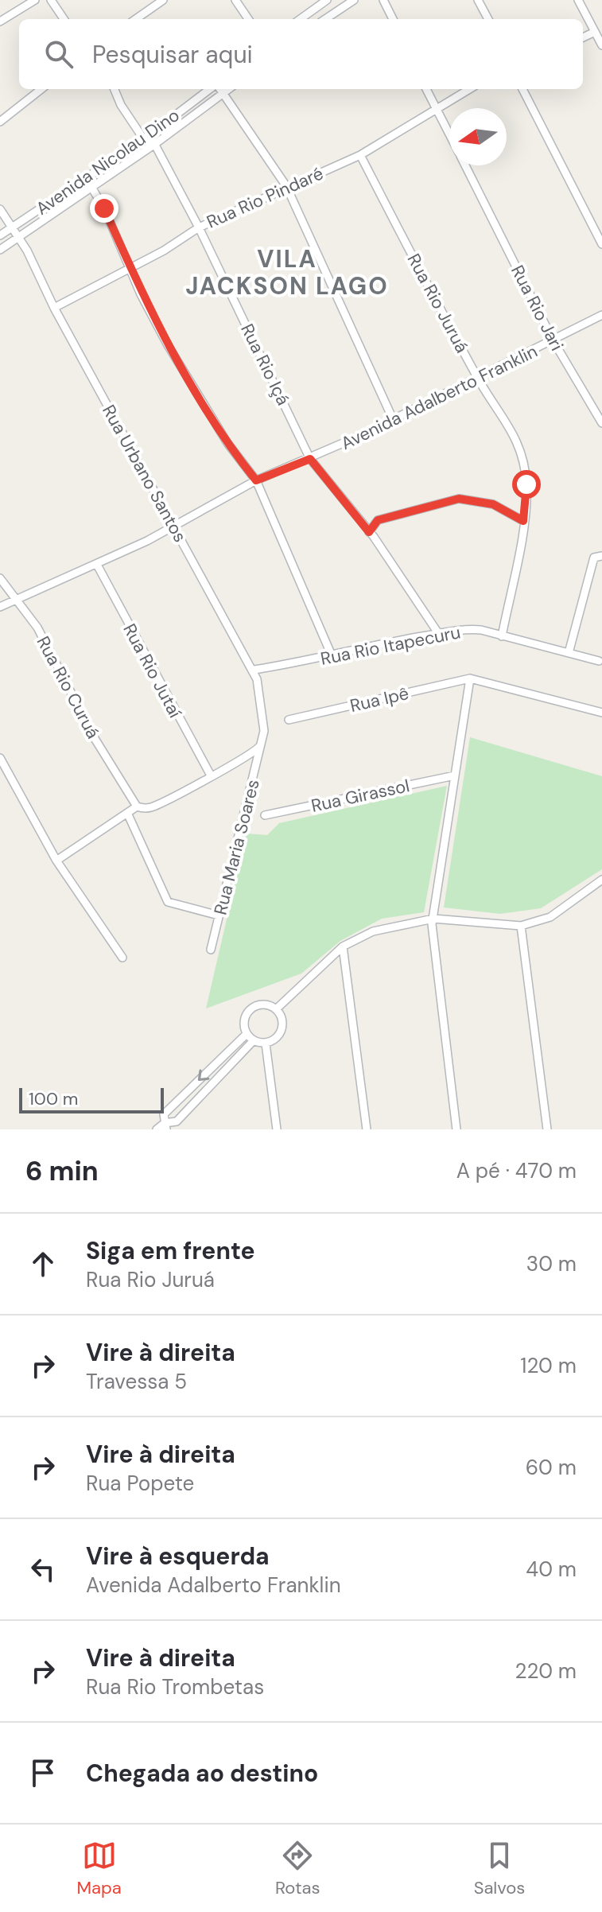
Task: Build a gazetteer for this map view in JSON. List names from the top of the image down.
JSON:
{
  "streets": {
    "street": [
      "Avenida Nicolau Dino",
      "Rua Rio Pindaré",
      "Rua Rio Juruá",
      "Rua Rio Jari",
      "Rua Rio Içá",
      "Avenida Adalberto Franklin",
      "Rua Urbano Santos",
      "Rua Rio Itapecuru",
      "Rua Rio Jutaí",
      "Rua Rio Curuá",
      "Rua Ipê",
      "Rua Girassol",
      "Rua Maria Soares"
    ]
  },
  "crossings": [
    ["Avenida Nicolau Dino", "Rua Rio Içá"],
    ["Avenida Nicolau Dino", "Rua Urbano Santos"],
    ["Rua Rio Pindaré", "Rua Rio Juruá"],
    ["Rua Rio Pindaré", "Rua Rio Jari"],
    ["Rua Rio Pindaré", "Rua Rio Içá"],
    ["Rua Rio Pindaré", "Rua Urbano Santos"],
    ["Rua Rio Juruá", "Avenida Adalberto Franklin"],
    ["Rua Rio Juruá", "Rua Rio Itapecuru"],
    ["Rua Rio Jari", "Avenida Adalberto Franklin"],
    ["Rua Rio Içá", "Avenida Adalberto Franklin"],
    ["Rua Rio Içá", "Rua Rio Itapecuru"],
    ["Avenida Adalberto Franklin", "Rua Urbano Santos"],
    ["Avenida Adalberto Franklin", "Rua Rio Jutaí"],
    ["Avenida Adalberto Franklin", "Rua Rio Curuá"],
    ["Rua Urbano Santos", "Rua Rio Itapecuru"],
    ["Rua Urbano Santos", "Rua Maria Soares"]
  ],
  "districts": ["VILA JACKSON LAGO"],
  "scale_bar": "100 m",
  "north": "left",
  "page": {
    "search": "Pesquisar aqui",
    "scale": "100 m",
    "heading": ["6 min", "A pé · 470 m"],
    "list": [
      ["Siga em frente", "Rua Rio Juruá", "30 m"],
      ["Vire à direita", "Travessa 5", "120 m"],
      ["Vire à direita", "Rua Popete", "60 m"],
      ["Vire à esquerda", "Avenida Adalberto Franklin", "40 m"],
      ["Vire à direita", "Rua Rio Trombetas", "220 m"],
      "Chegada ao destino"
    ],
    "nav": ["Mapa", "Rotas", "Salvos"]
  }
}
